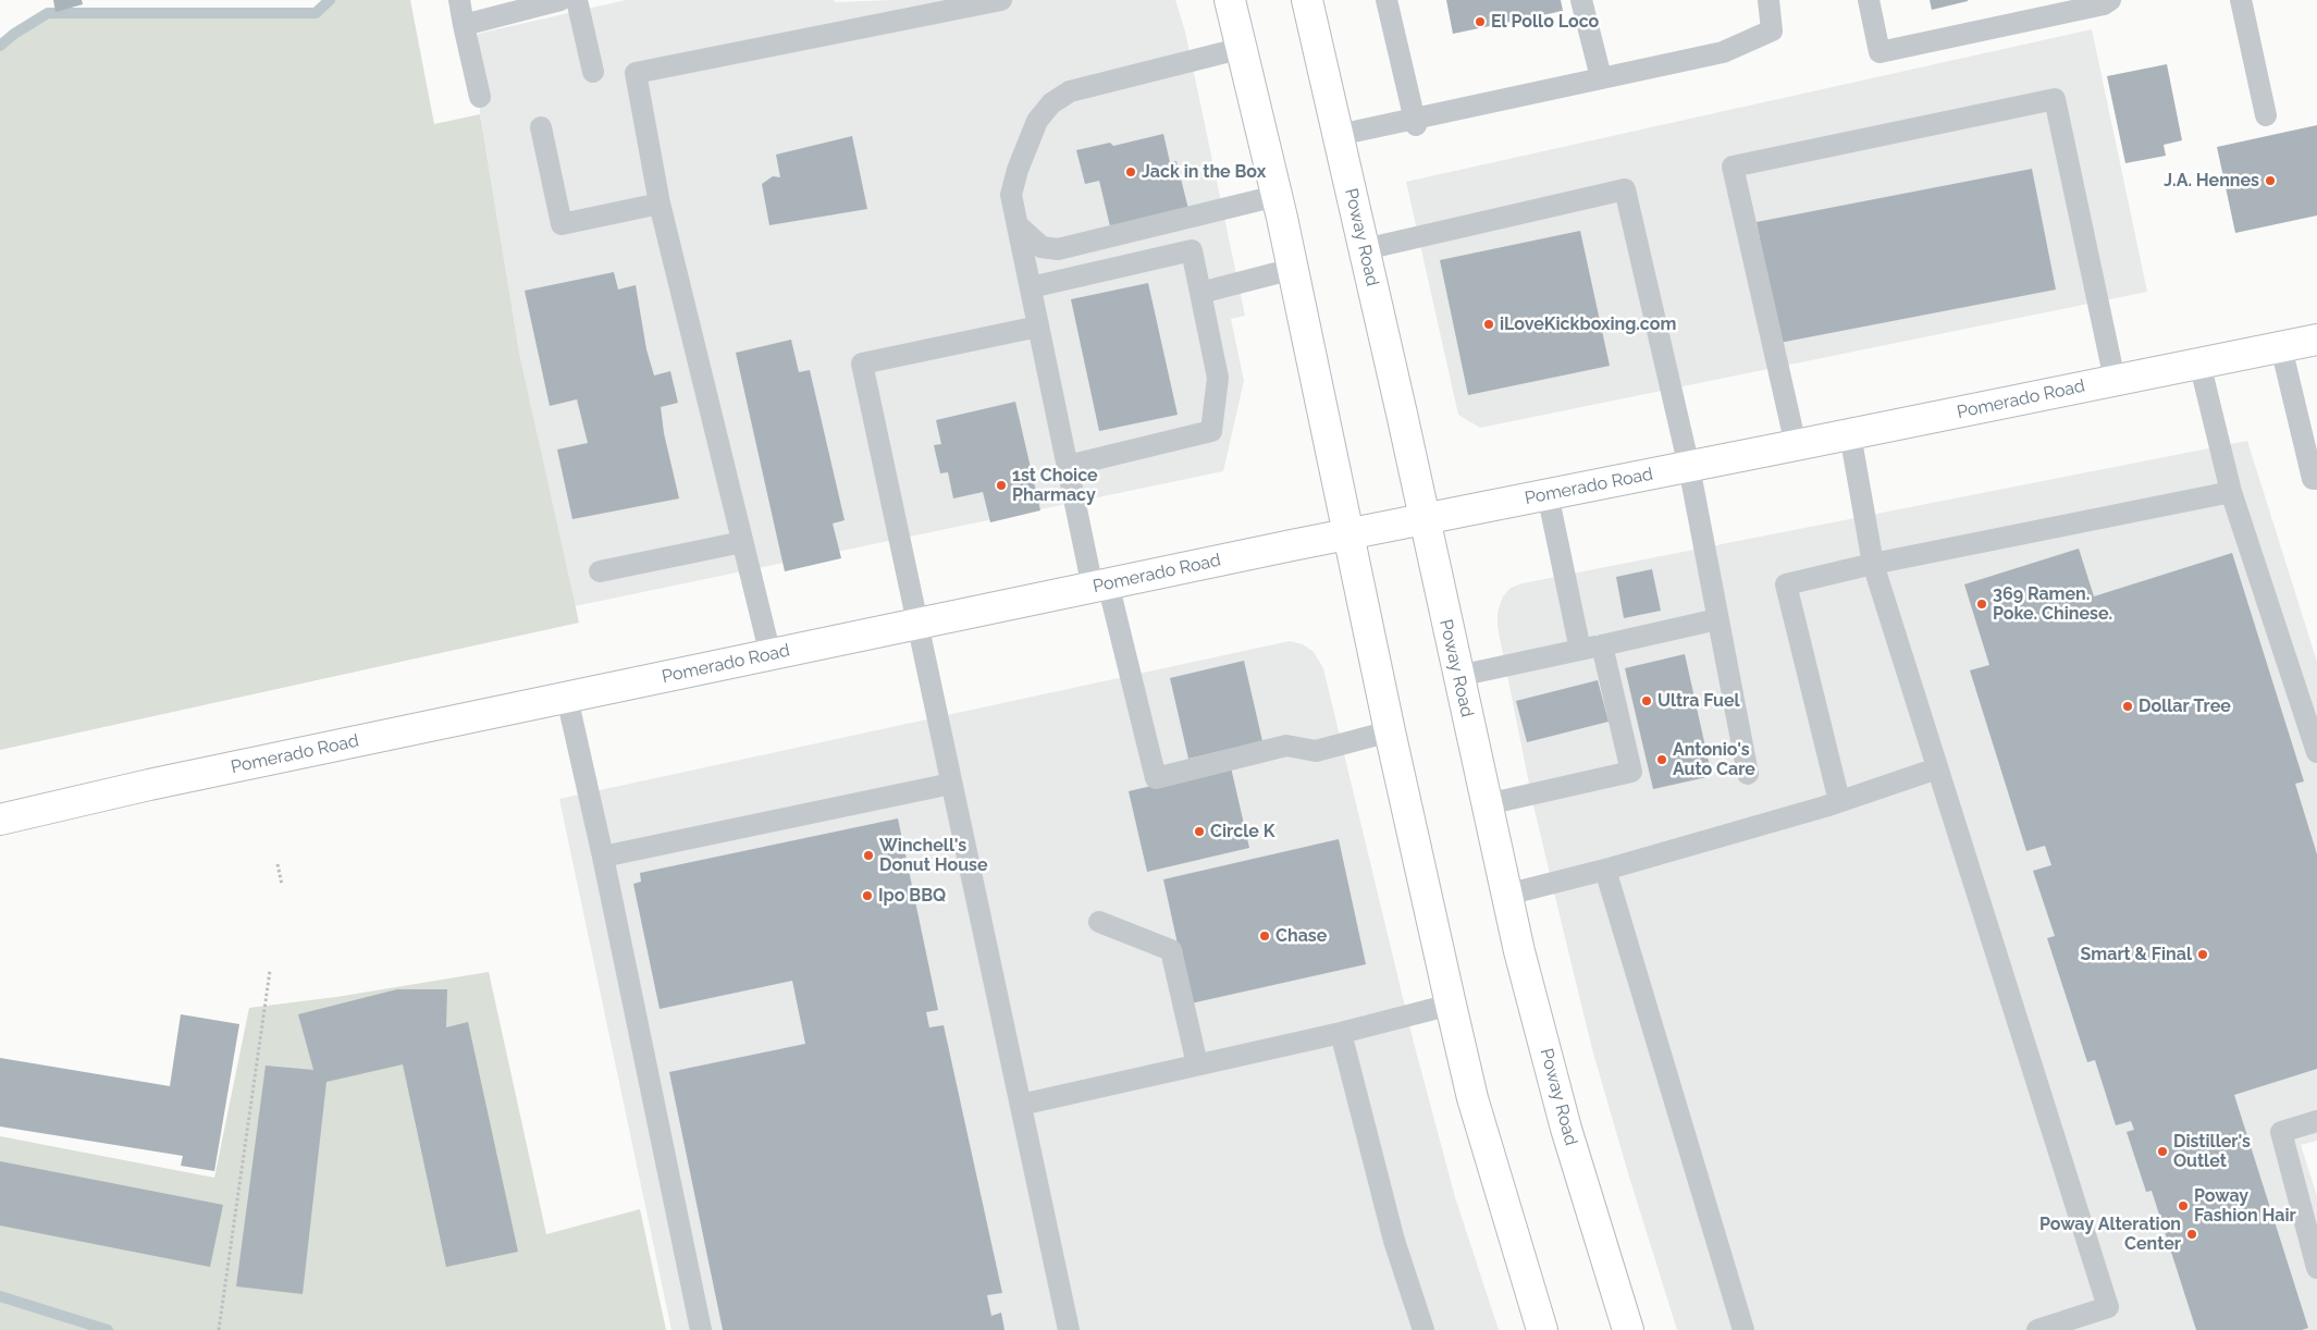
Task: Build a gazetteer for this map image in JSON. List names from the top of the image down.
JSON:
{
  "streets": {
    "main road": ["Poway Road", "Pomerado Road"]
  },
  "crossings": [
    ["Poway Road", "Pomerado Road"]
  ],
  "places": [
    "El Pollo Loco",
    "Jack in the Box",
    "J.A. Hennes",
    "iLoveKickboxing.com",
    "1st Choice Pharmacy",
    "369 Ramen. Poke. Chinese.",
    "Ultra Fuel",
    "Dollar Tree",
    "Antonio's Auto Care",
    "Circle K",
    "Winchell's Donut House",
    "Ipo BBQ",
    "Chase",
    "Smart & Final",
    "Distiller's Outlet",
    "Poway Fashion Hair",
    "Poway Alteration Center"
  ]
}
